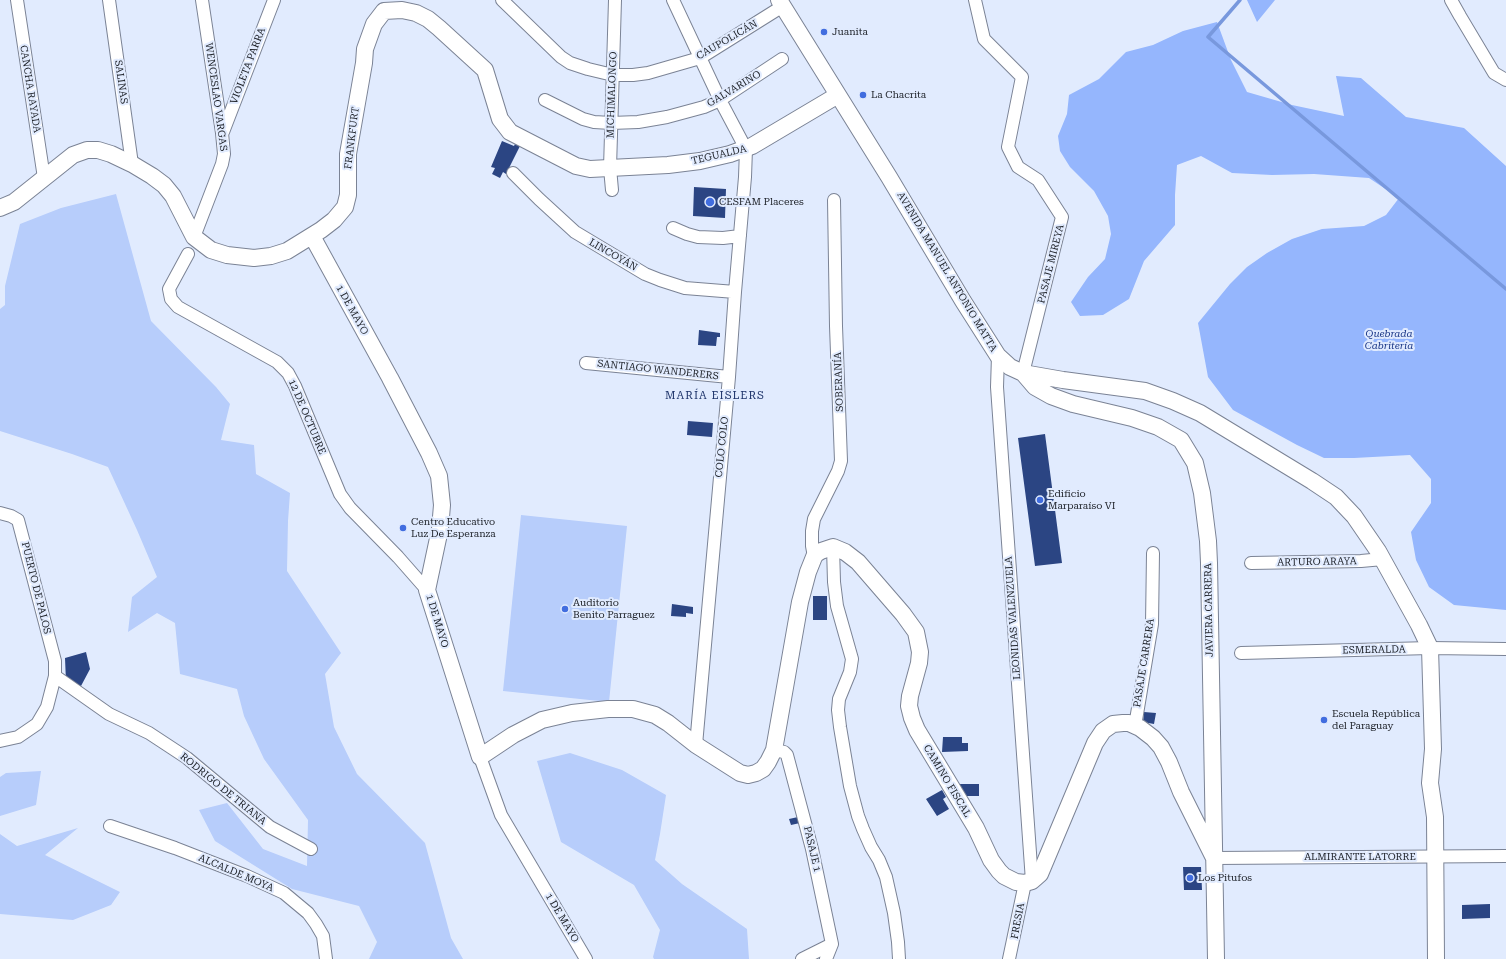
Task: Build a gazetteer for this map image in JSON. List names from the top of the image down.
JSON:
{
  "streets": {
    "street": [
      "CAUPOLICÁN",
      "VIOLETA PARRA",
      "SALINAS",
      "CANCHA RAYADA",
      "GALVARINO",
      "MICHIMALONGO",
      "WENCESLAO VARGAS",
      "FRANKFURT",
      "TEGUALDA",
      "LINCOYÁN",
      "PASAJE MIREYA",
      "AVENIDA MANUEL ANTONIO MATTA",
      "1 DE MAYO",
      "SANTIAGO WANDERERS",
      "SOBERANÍA",
      "12 DE OCTUBRE",
      "COLO COLO",
      "ARTURO ARAYA",
      "PUERTO DE PALOS",
      "JAVIERA CARRERA",
      "LEONIDAS VALENZUELA",
      "ESMERALDA",
      "PASAJE CARRERA",
      "CAMINO FISCAL",
      "RODRIGO DE TRIANA",
      "PASAJE 1",
      "ALMIRANTE LATORRE",
      "ALCALDE MOYA",
      "FRESIA"
    ]
  },
  "crossings": [
    ["CAUPOLICÁN", "MICHIMALONGO"],
    ["CAUPOLICÁN", "AVENIDA MANUEL ANTONIO MATTA"],
    ["VIOLETA PARRA", "WENCESLAO VARGAS"],
    ["SALINAS", "FRANKFURT"],
    ["CANCHA RAYADA", "FRANKFURT"],
    ["GALVARINO", "MICHIMALONGO"],
    ["MICHIMALONGO", "FRANKFURT"],
    ["MICHIMALONGO", "TEGUALDA"],
    ["WENCESLAO VARGAS", "FRANKFURT"],
    ["FRANKFURT", "TEGUALDA"],
    ["FRANKFURT", "1 DE MAYO"],
    ["TEGUALDA", "AVENIDA MANUEL ANTONIO MATTA"],
    ["TEGUALDA", "COLO COLO"],
    ["LINCOYÁN", "COLO COLO"],
    ["PASAJE MIREYA", "AVENIDA MANUEL ANTONIO MATTA"],
    ["PASAJE MIREYA", "JAVIERA CARRERA"],
    ["AVENIDA MANUEL ANTONIO MATTA", "ARTURO ARAYA"],
    ["AVENIDA MANUEL ANTONIO MATTA", "JAVIERA CARRERA"],
    ["AVENIDA MANUEL ANTONIO MATTA", "LEONIDAS VALENZUELA"],
    ["AVENIDA MANUEL ANTONIO MATTA", "ESMERALDA"],
    ["AVENIDA MANUEL ANTONIO MATTA", "ALMIRANTE LATORRE"],
    ["1 DE MAYO", "12 DE OCTUBRE"],
    ["SANTIAGO WANDERERS", "COLO COLO"],
    ["PUERTO DE PALOS", "RODRIGO DE TRIANA"],
    ["JAVIERA CARRERA", "ALMIRANTE LATORRE"],
    ["LEONIDAS VALENZUELA", "CAMINO FISCAL"],
    ["LEONIDAS VALENZUELA", "FRESIA"],
    ["CAMINO FISCAL", "FRESIA"]
  ],
  "districts": ["MARÍA EISLERS"],
  "parks": ["Quebrada Cabritería"],
  "places": [
    "Juanita",
    "La Chacrita",
    "CESFAM Placeres",
    "Edificio Marparaíso VI",
    "Centro Educativo Luz De Esperanza",
    "Auditorio Benito Parraguez",
    "Escuela República del Paraguay",
    "Los Pitufos"
  ]
}
